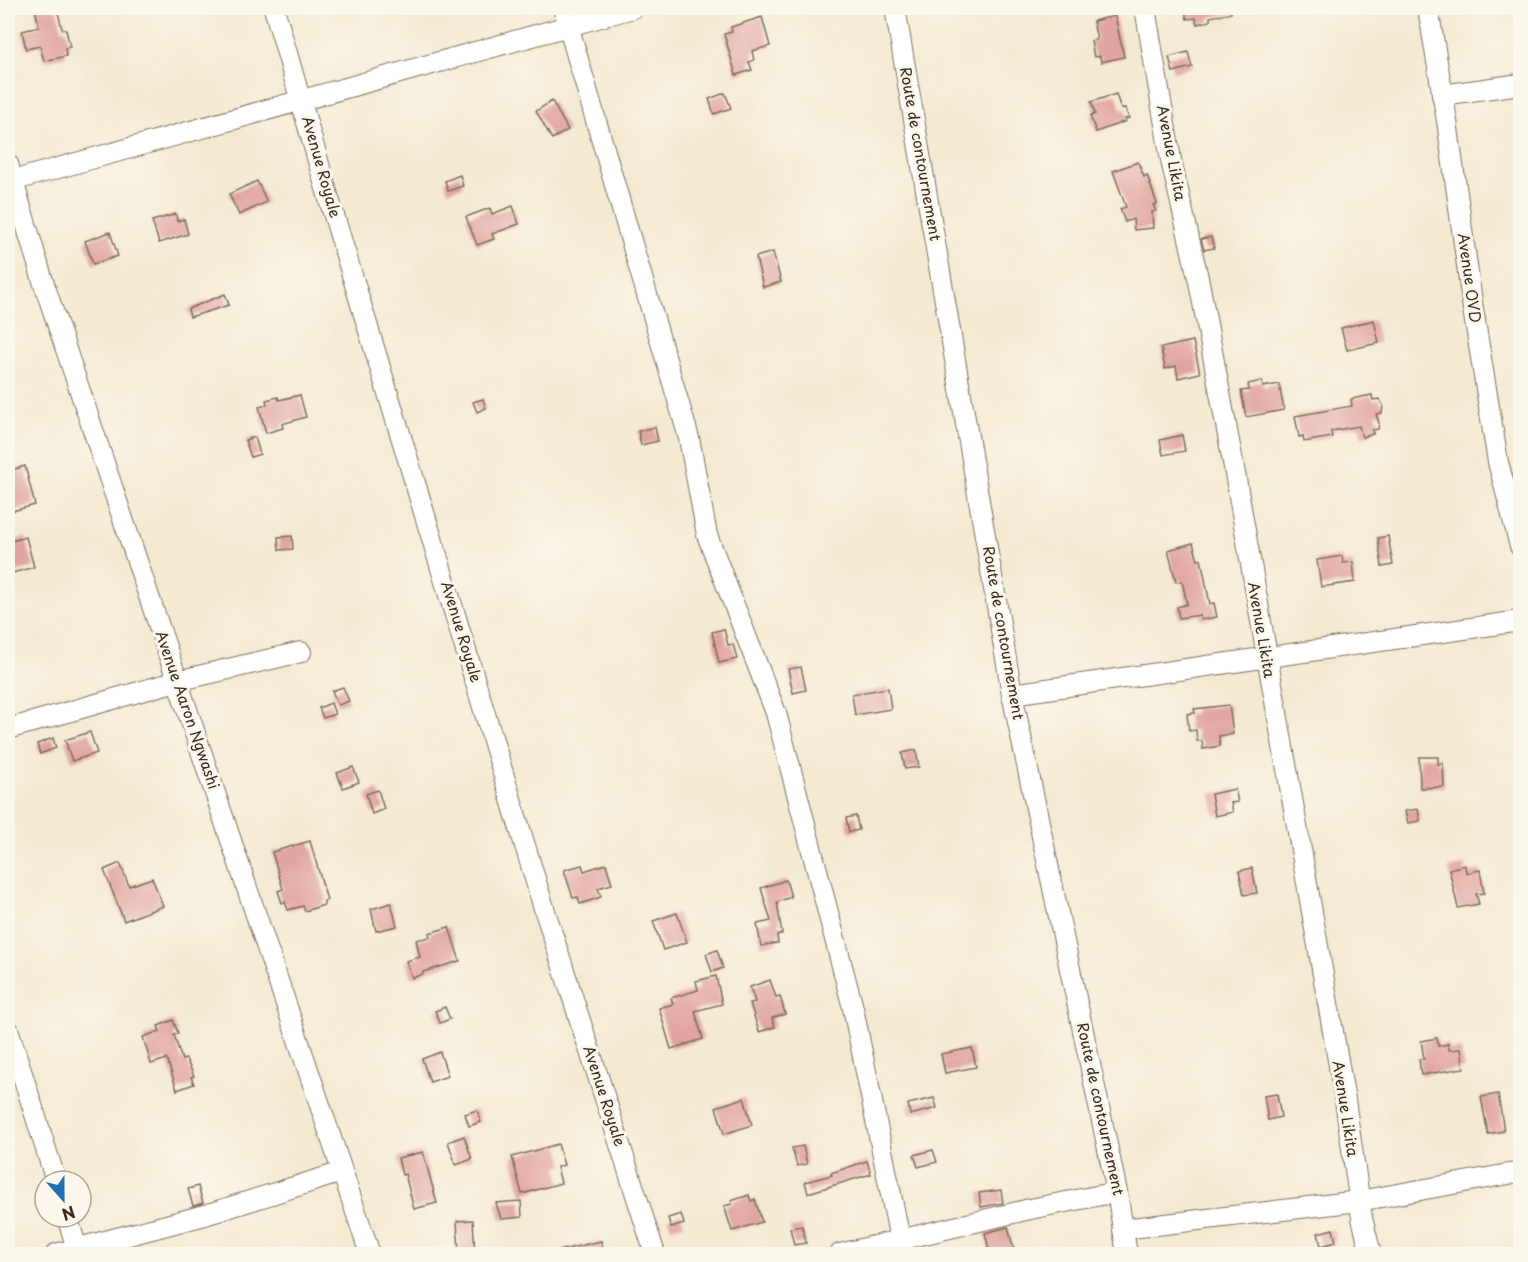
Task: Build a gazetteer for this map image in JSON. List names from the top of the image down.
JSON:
{
  "streets": {
    "street": [
      "Avenue Likita",
      "Route de contournement",
      "Avenue Royale",
      "Avenue OVD",
      "Avenue Aaron Ngwashi"
    ]
  },
  "north": "bottom"
}
